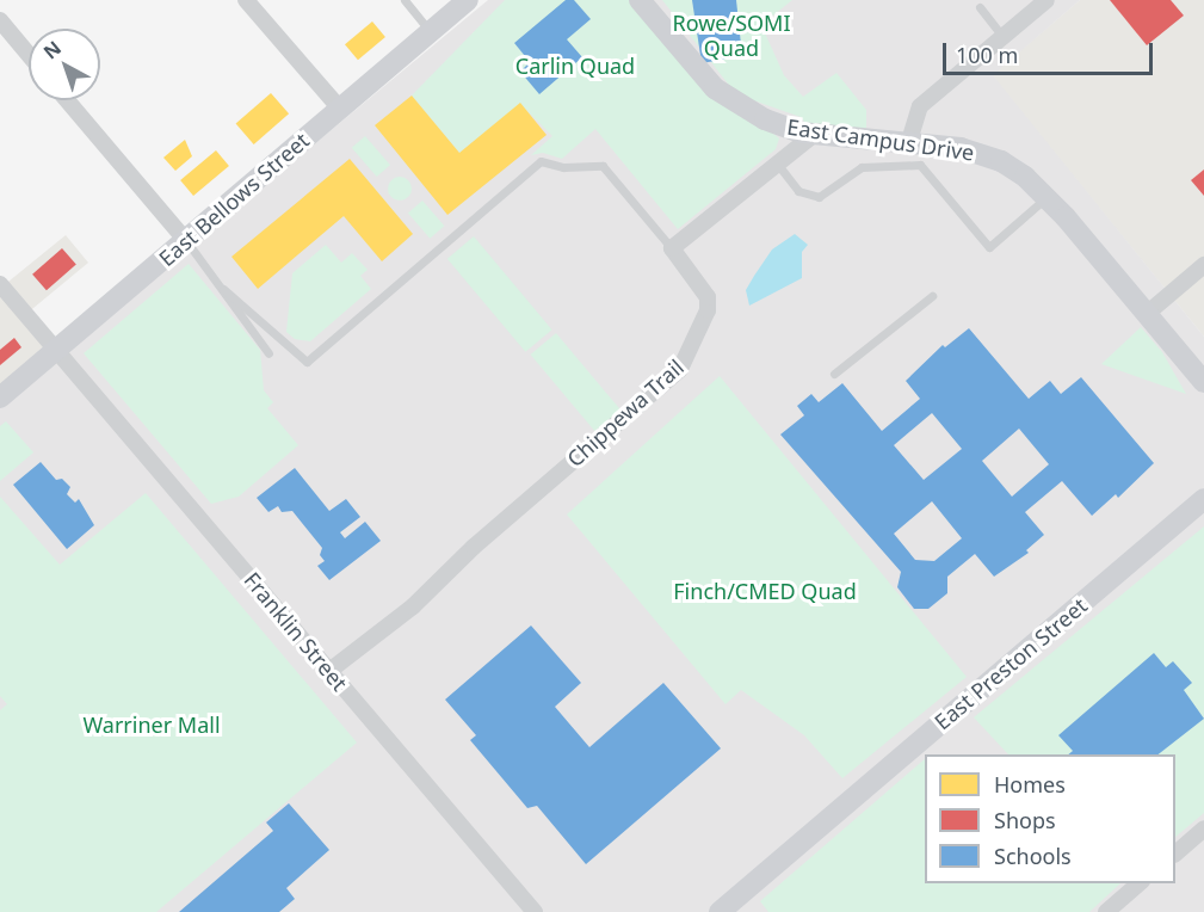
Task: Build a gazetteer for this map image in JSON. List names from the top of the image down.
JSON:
{
  "streets": {
    "street": [
      "East Campus Drive",
      "East Bellows Street",
      "Chippewa Trail",
      "Franklin Street",
      "East Preston Street"
    ]
  },
  "crossings": [
    ["East Bellows Street", "Franklin Street"],
    ["Chippewa Trail", "Franklin Street"]
  ],
  "parks": [
    "Rowe/SOMI Quad",
    "Carlin Quad",
    "Finch/CMED Quad",
    "Warriner Mall"
  ],
  "legend": ["Homes", "Shops", "Schools"],
  "scale_bar": "100 m",
  "north": "top left"
}
